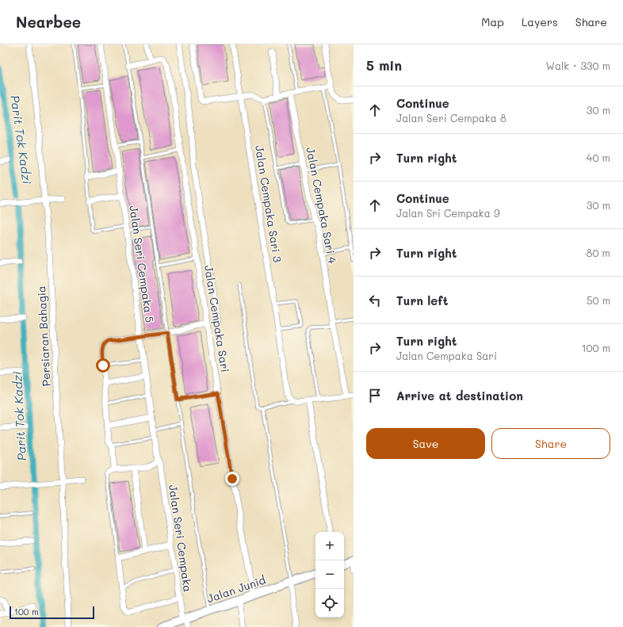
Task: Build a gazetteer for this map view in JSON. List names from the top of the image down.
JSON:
{
  "streets": {
    "street": [
      "Jalan Cempaka Sari 3",
      "Jalan Cempaka Sari 4",
      "Jalan Seri Cempaka 5",
      "Jalan Cempaka Sari",
      "Persiaran Bahagia",
      "Jalan Seri Cempaka",
      "Jalan Junid"
    ]
  },
  "crossings": [
    ["Jalan Seri Cempaka 5", "Jalan Seri Cempaka"],
    ["Jalan Cempaka Sari", "Jalan Junid"],
    ["Jalan Seri Cempaka", "Jalan Junid"]
  ],
  "water": ["Parit Tok Kadzi"],
  "scale_bar": "100 m",
  "page": {
    "header": "Nearbee",
    "nav": ["Map", "Layers", "Share"],
    "heading": ["5 min", "Walk · 330 m"],
    "list": [
      ["Continue", "Jalan Seri Cempaka 8", "30 m"],
      ["Turn right", "40 m"],
      ["Continue", "Jalan Sri Cempaka 9", "30 m"],
      ["Turn right", "80 m"],
      ["Turn left", "50 m"],
      ["Turn right", "Jalan Cempaka Sari", "100 m"],
      "Arrive at destination"
    ],
    "buttons": ["Save", "Share"],
    "map_buttons": ["+", "−"],
    "scale": "100 m"
  }
}
